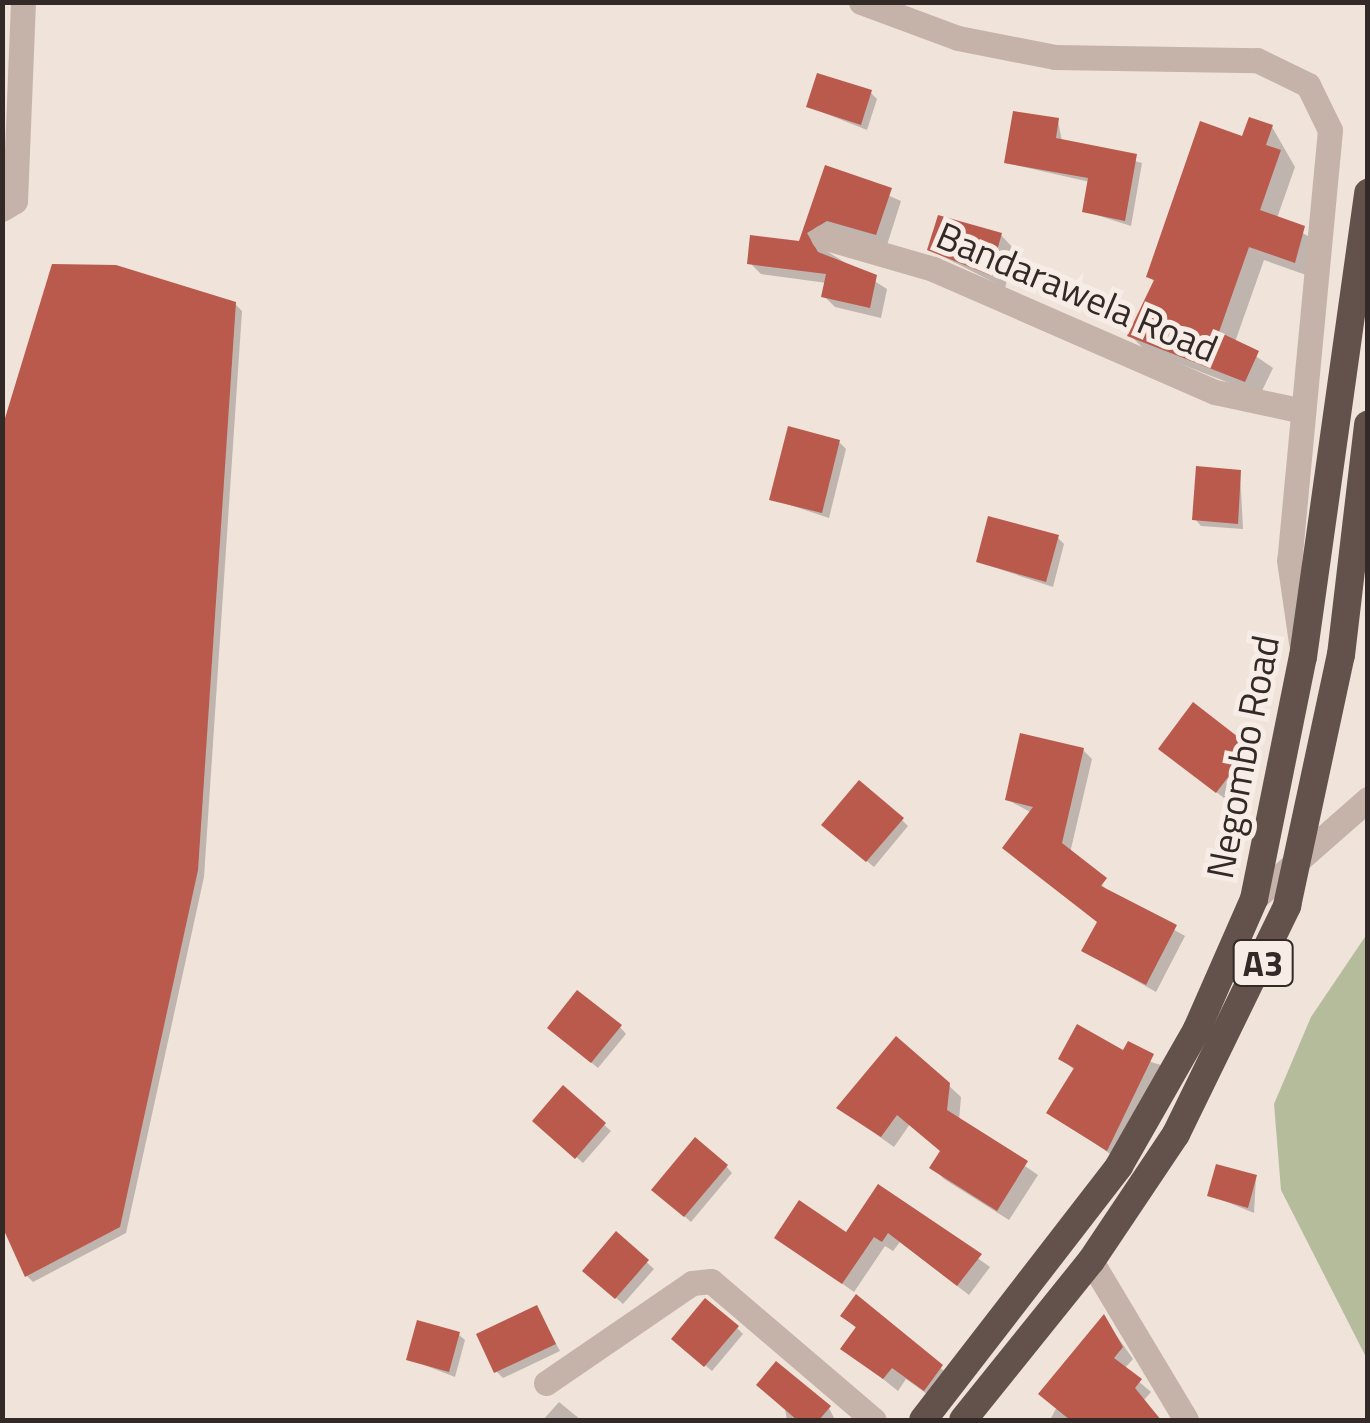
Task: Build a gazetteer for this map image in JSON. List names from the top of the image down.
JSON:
{
  "streets": {
    "highway": ["Negombo Road", "A3"],
    "street": ["Bandarawela Road"]
  }
}
